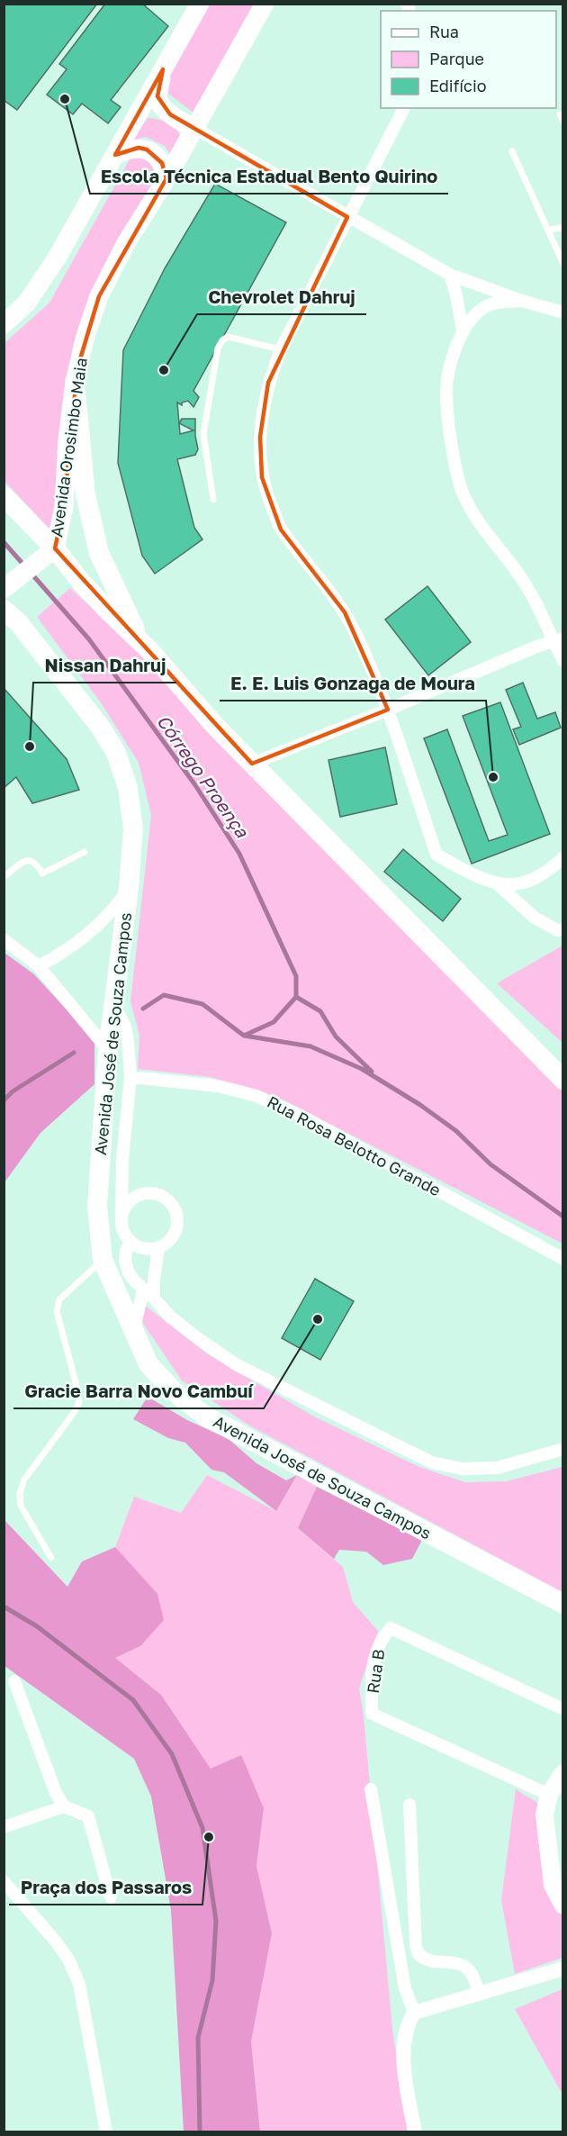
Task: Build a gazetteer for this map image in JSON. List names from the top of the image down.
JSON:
{
  "streets": {
    "highway": ["Avenida José de Souza Campos"],
    "main road": ["Avenida Orosimbo Maia"],
    "street": ["Rua Rosa Belotto Grande", "Rua B"]
  },
  "water": ["Córrego Proença"],
  "places": [
    "Escola Técnica Estadual Bento Quirino",
    "Chevrolet Dahruj",
    "Nissan Dahruj",
    "E. E. Luis Gonzaga de Moura",
    "Gracie Barra Novo Cambuí",
    "Praça dos Passaros"
  ],
  "legend": ["Rua", "Parque", "Edifício"]
}
